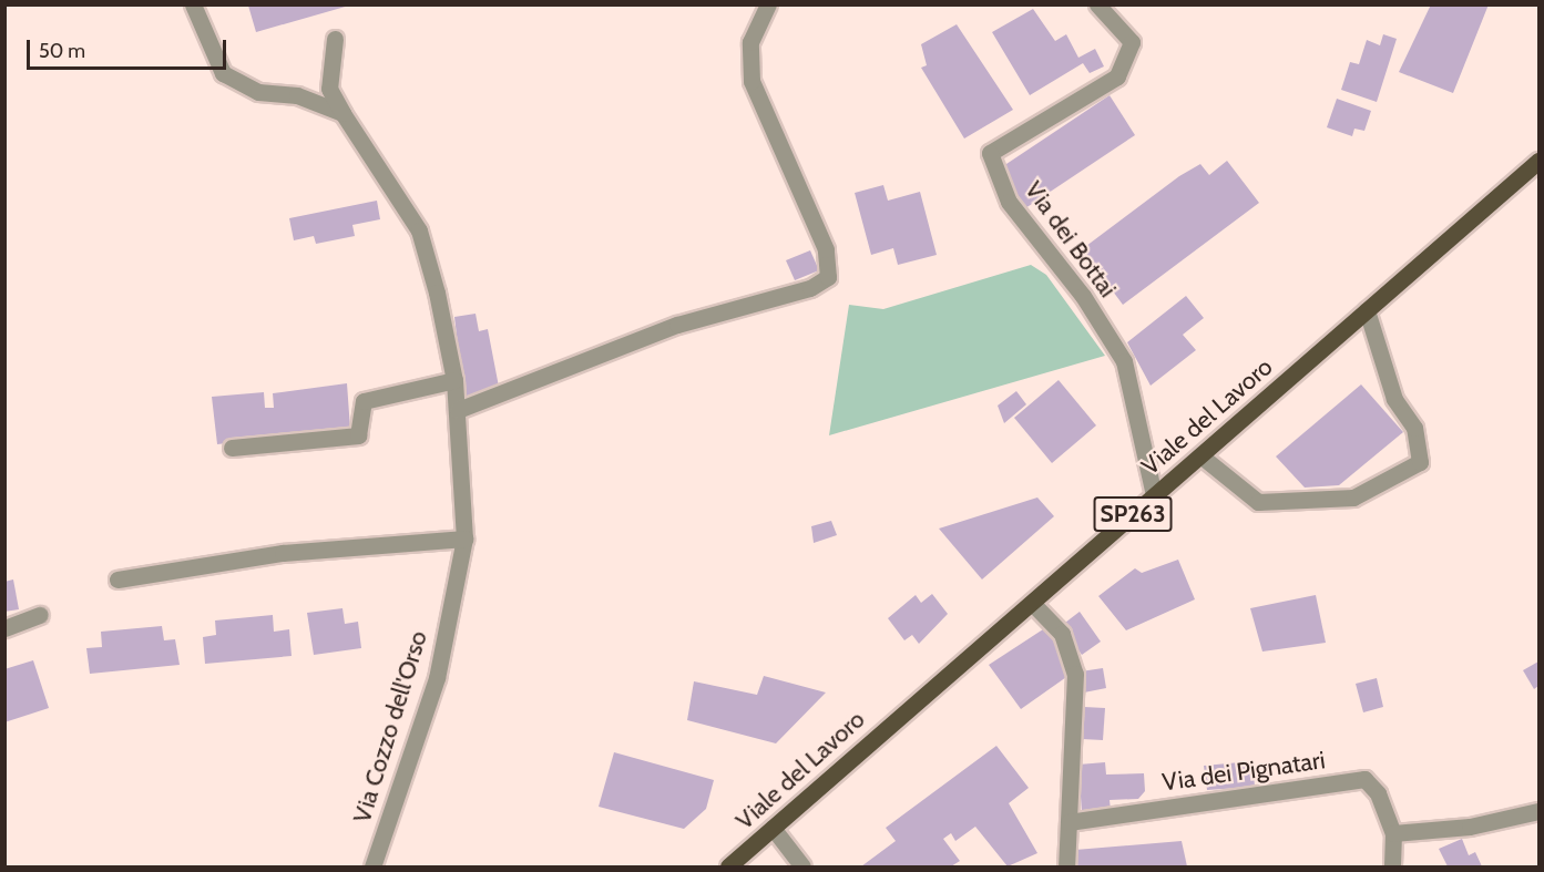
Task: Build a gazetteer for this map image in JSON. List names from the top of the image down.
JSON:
{
  "streets": {
    "main road": ["Viale del Lavoro", "SP263"],
    "street": ["Via dei Bottai", "Via Cozzo dell'Orso", "Via dei Pignatari"]
  },
  "crossings": [
    ["Via dei Bottai", "Viale del Lavoro"]
  ],
  "scale_bar": "50 m"
}
